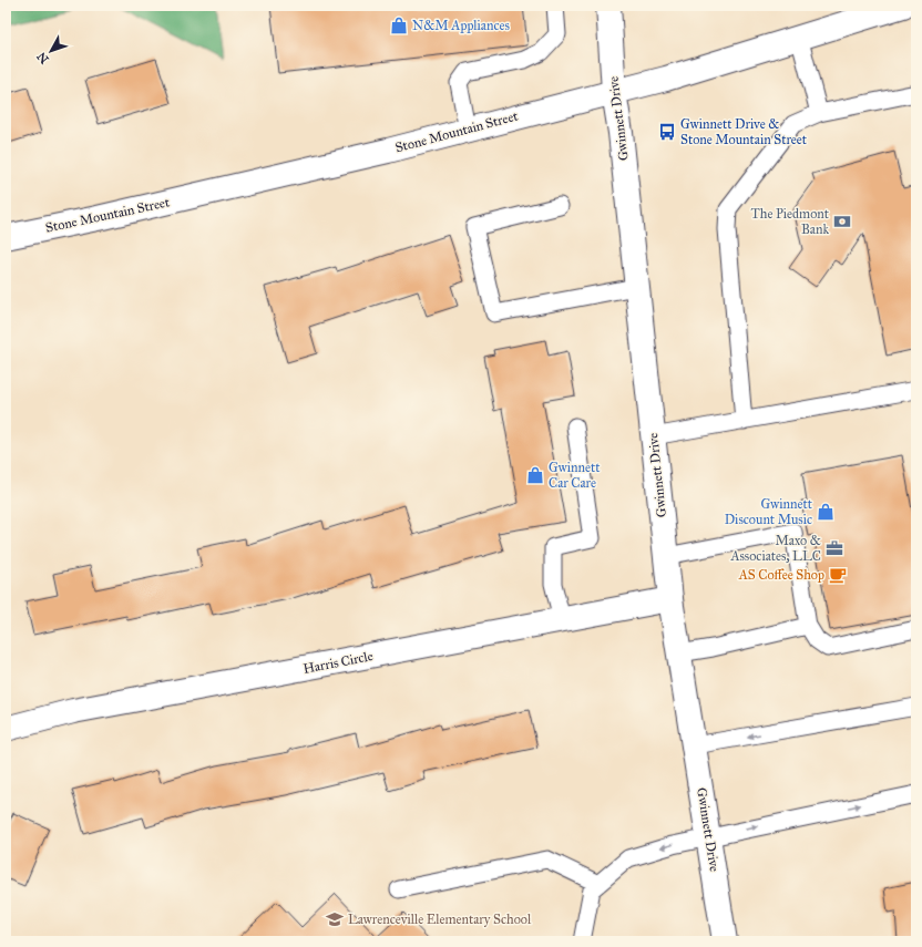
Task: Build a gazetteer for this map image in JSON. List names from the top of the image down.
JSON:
{
  "streets": {
    "street": ["Gwinnett Drive", "Stone Mountain Street", "Harris Circle"]
  },
  "crossings": [
    ["Gwinnett Drive", "Stone Mountain Street"],
    ["Gwinnett Drive", "Harris Circle"]
  ],
  "places": {
    "shop": ["N&M Appliances", "Gwinnett Car Care", "Gwinnett Discount Music"],
    "bus stop": ["Gwinnett Drive & Stone Mountain Street"],
    "bank": ["The Piedmont Bank"],
    "office": ["Maxo & Associates, LLC"],
    "cafe": ["AS Coffee Shop"],
    "school or university": ["Lawrenceville Elementary School"]
  },
  "north": "bottom left"
}
